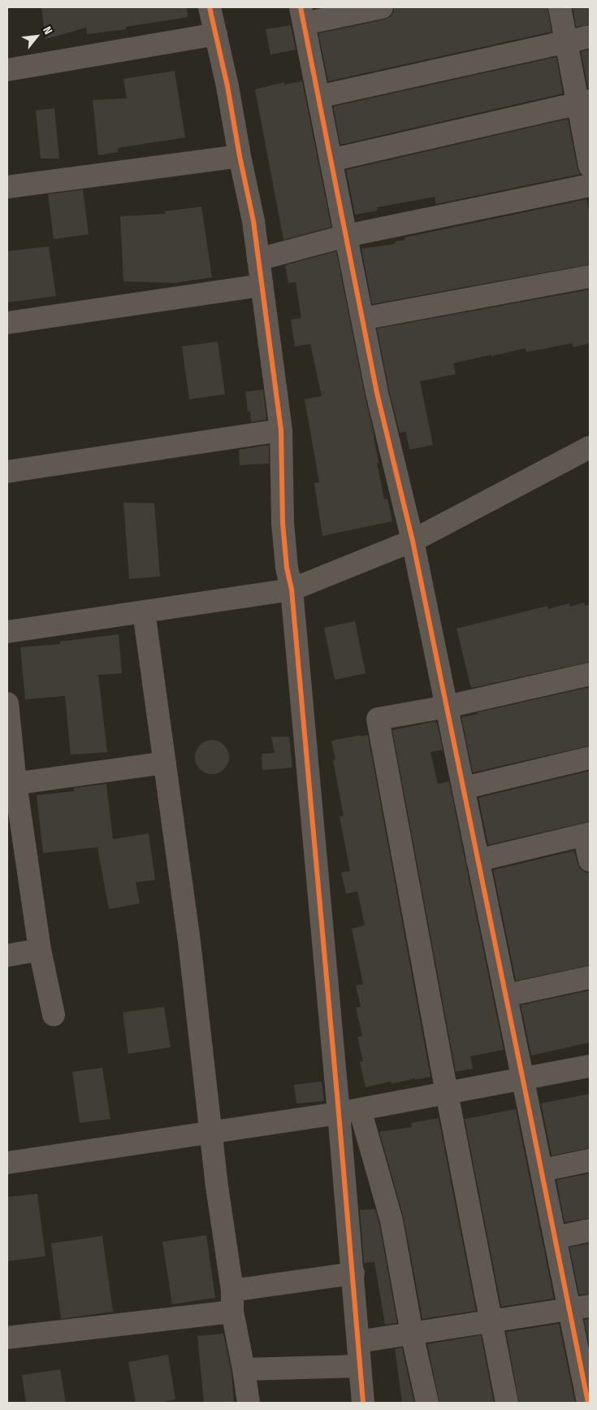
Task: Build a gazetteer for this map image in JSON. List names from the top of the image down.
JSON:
{
  "north": "top right"
}
